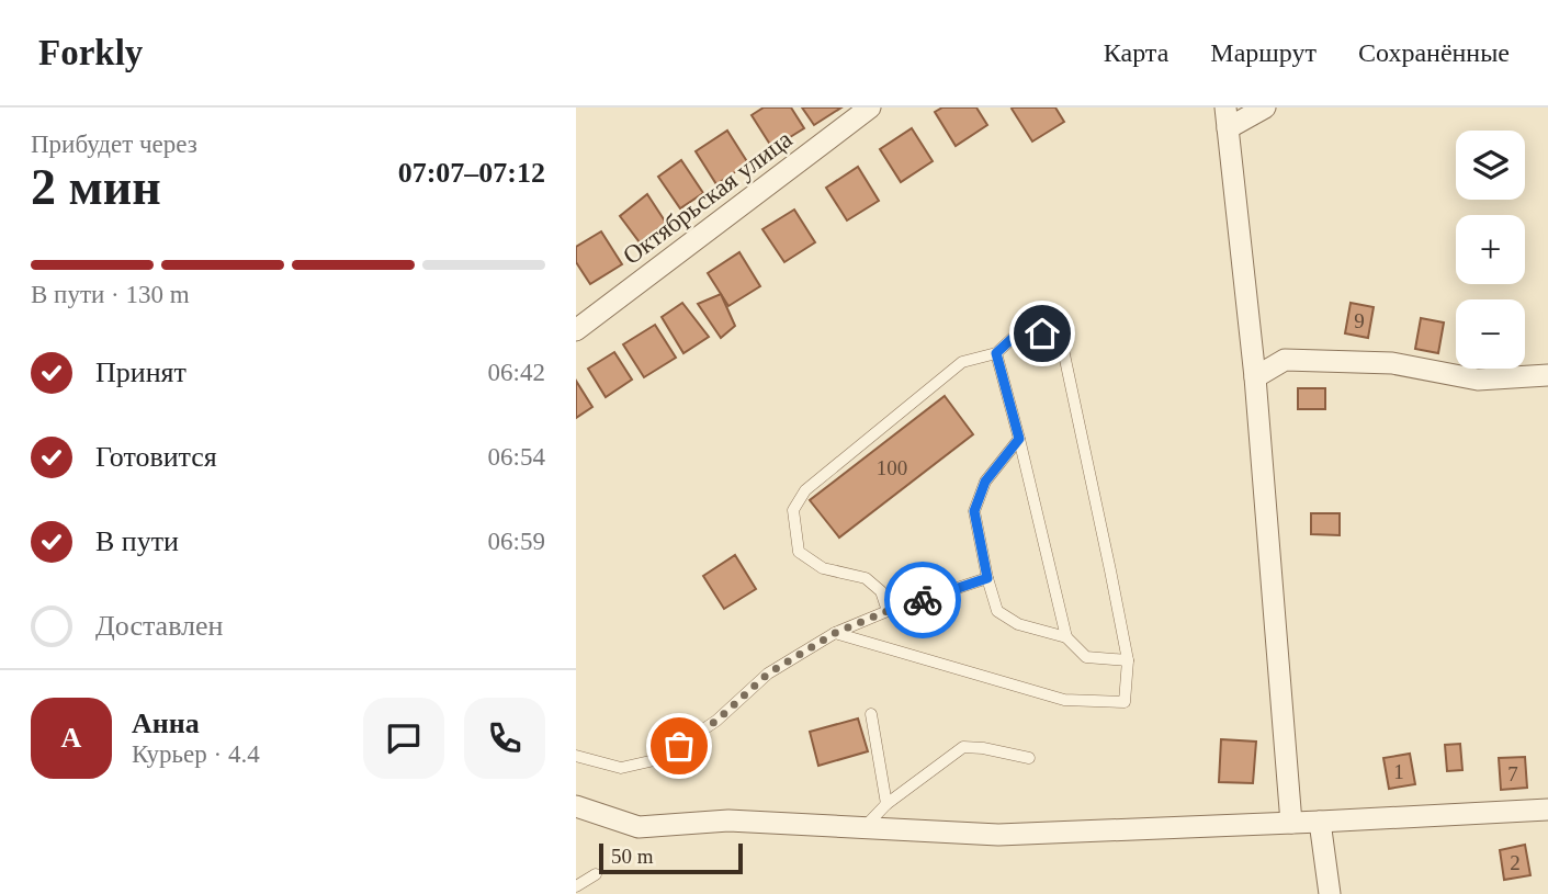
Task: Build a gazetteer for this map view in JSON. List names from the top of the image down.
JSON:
{
  "streets": {
    "street": ["Октябрьская улица"]
  },
  "house_numbers": [
    "9",
    "100",
    "1",
    "7",
    "2"
  ],
  "scale_bar": "50 m",
  "page": {
    "header": "Forkly",
    "nav": ["Карта", "Маршрут", "Сохранённые"],
    "heading": ["2 мин", "Прибудет через", "07:07–07:12"],
    "panel": ["Анна", "Курьер · 4.4"],
    "map_buttons": ["+", "−"],
    "bar": "В пути · 130 m",
    "list": [
      ["Принят", "06:42"],
      ["Готовится", "06:54"],
      ["В пути", "06:59"],
      "Доставлен"
    ],
    "round": "А",
    "scale": "50 m"
  }
}
